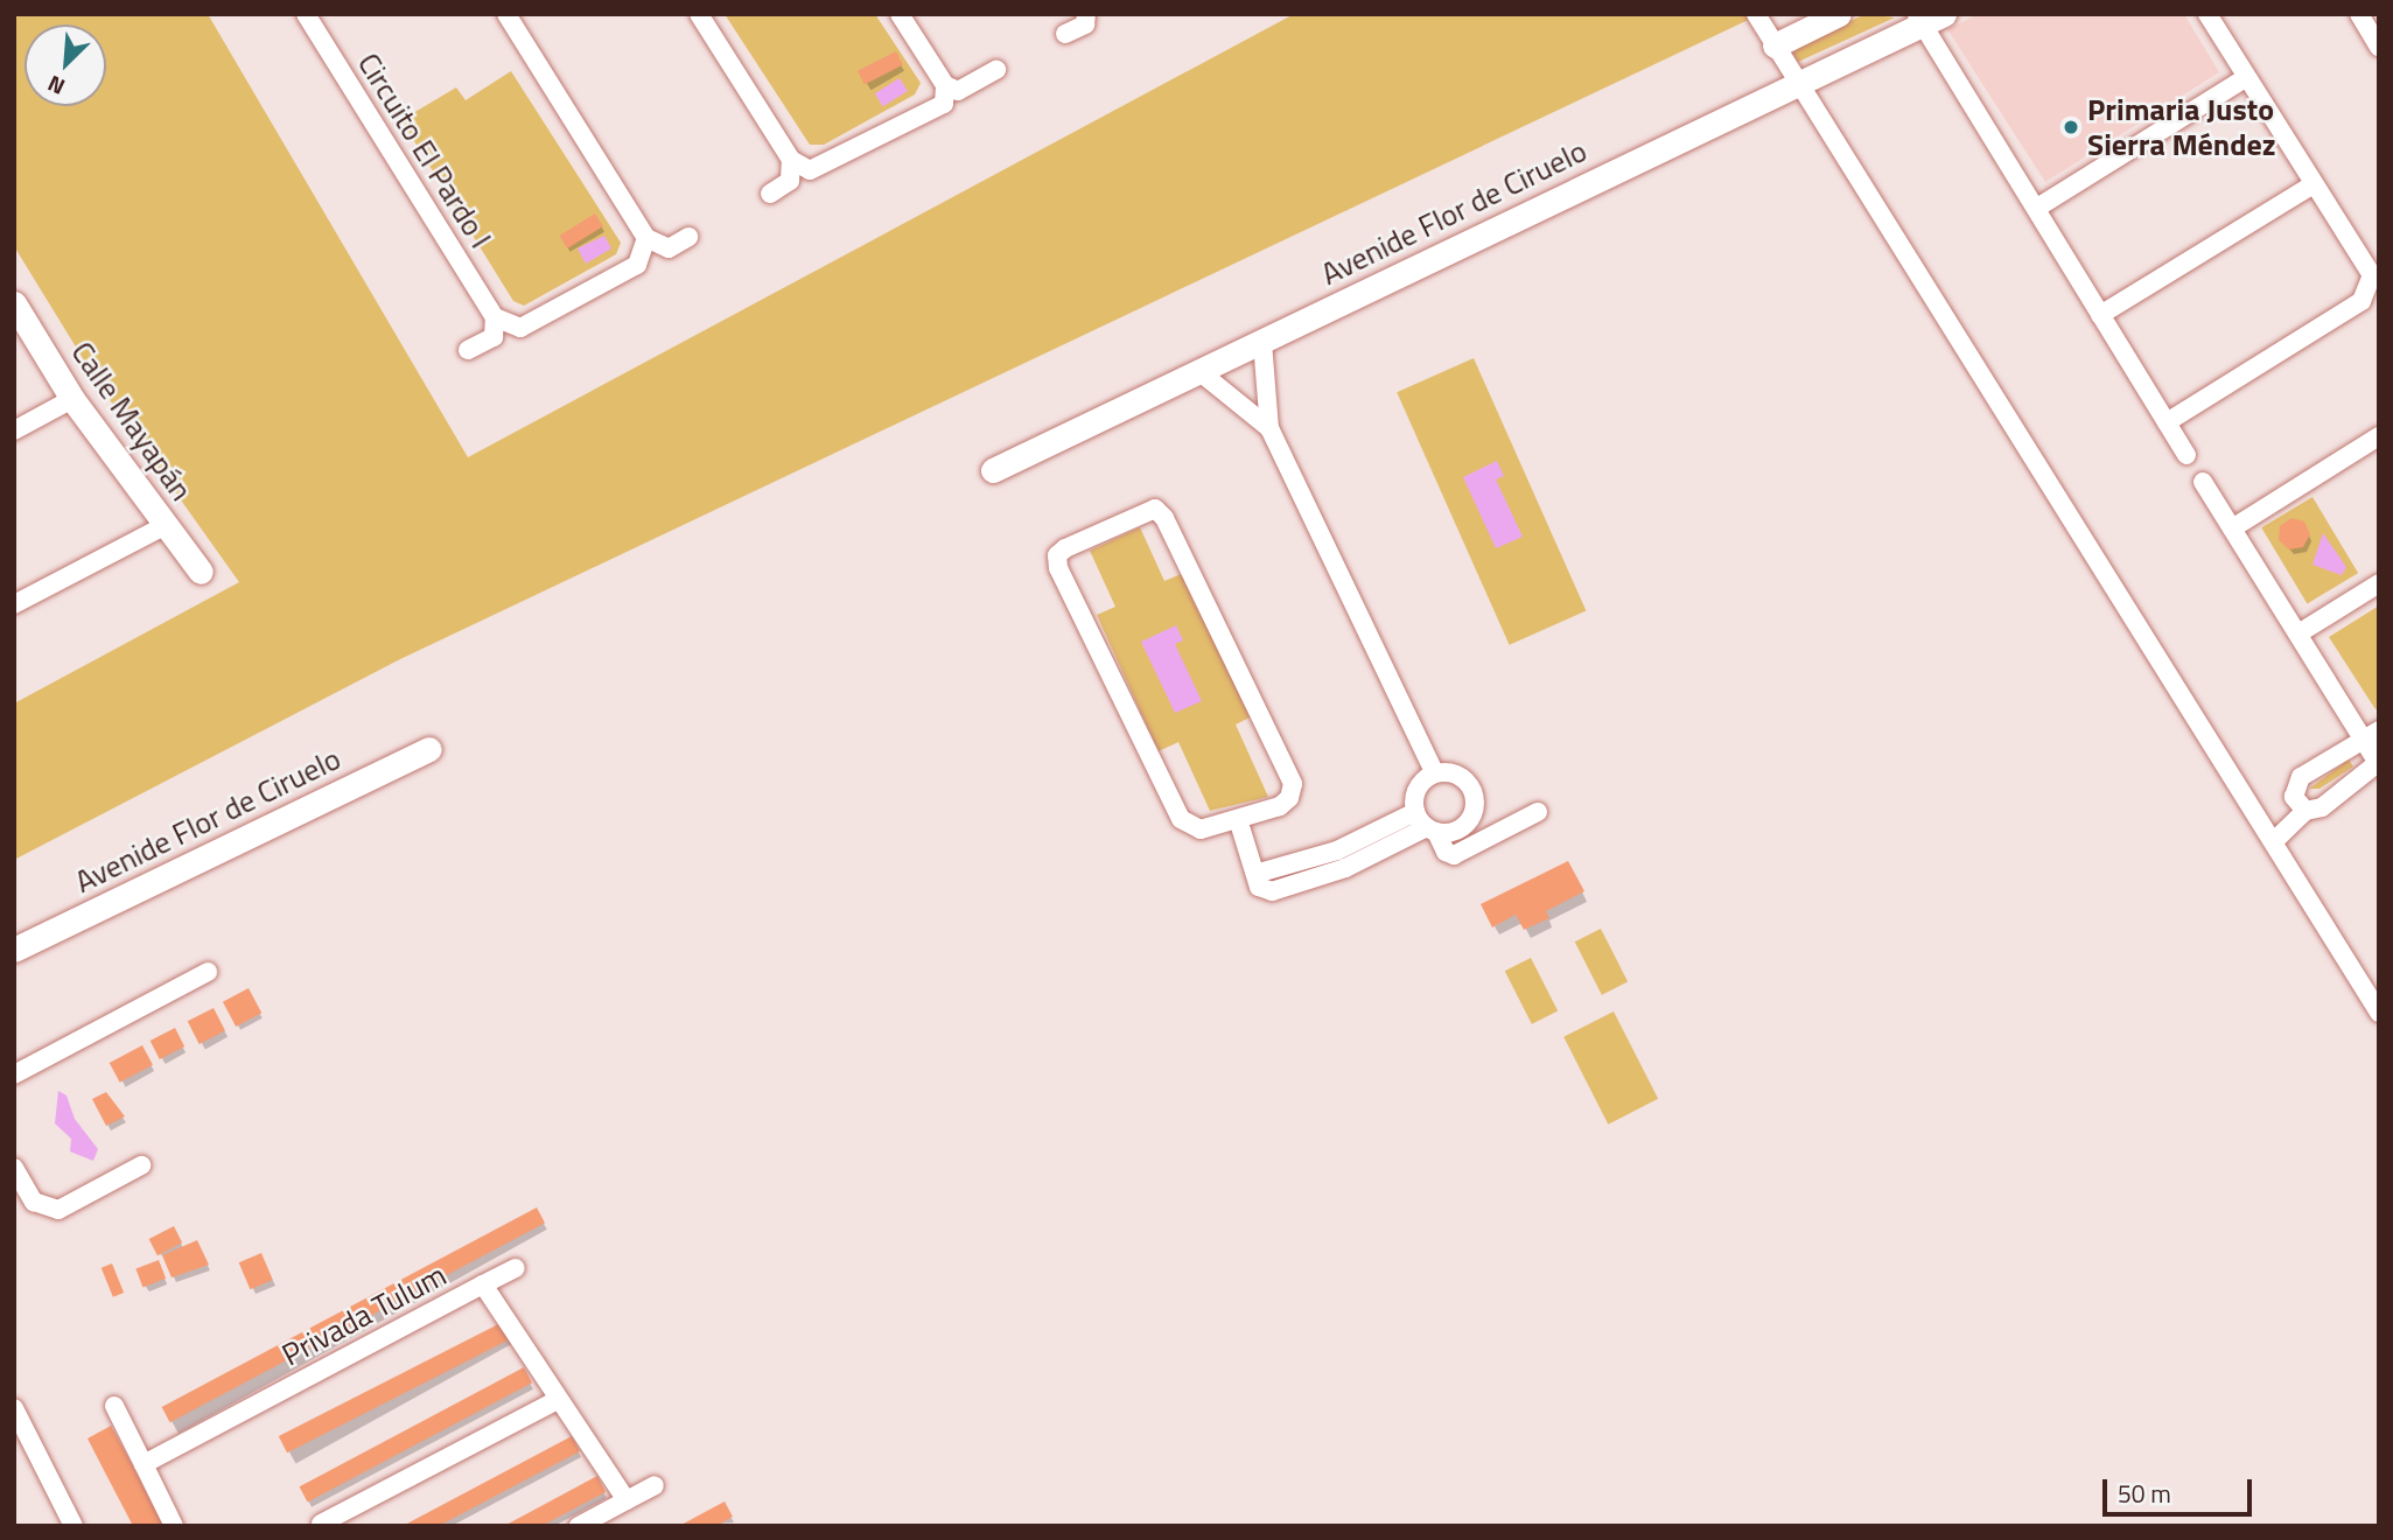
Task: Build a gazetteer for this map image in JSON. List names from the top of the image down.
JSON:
{
  "streets": {
    "main road": ["Avenide Flor de Ciruelo", "Calle Mayapán"],
    "street": ["Circuito El Pardo I", "Privada Tulum"]
  },
  "places": ["Primaria Justo Sierra Méndez"],
  "scale_bar": "50 m",
  "north": "bottom left"
}
